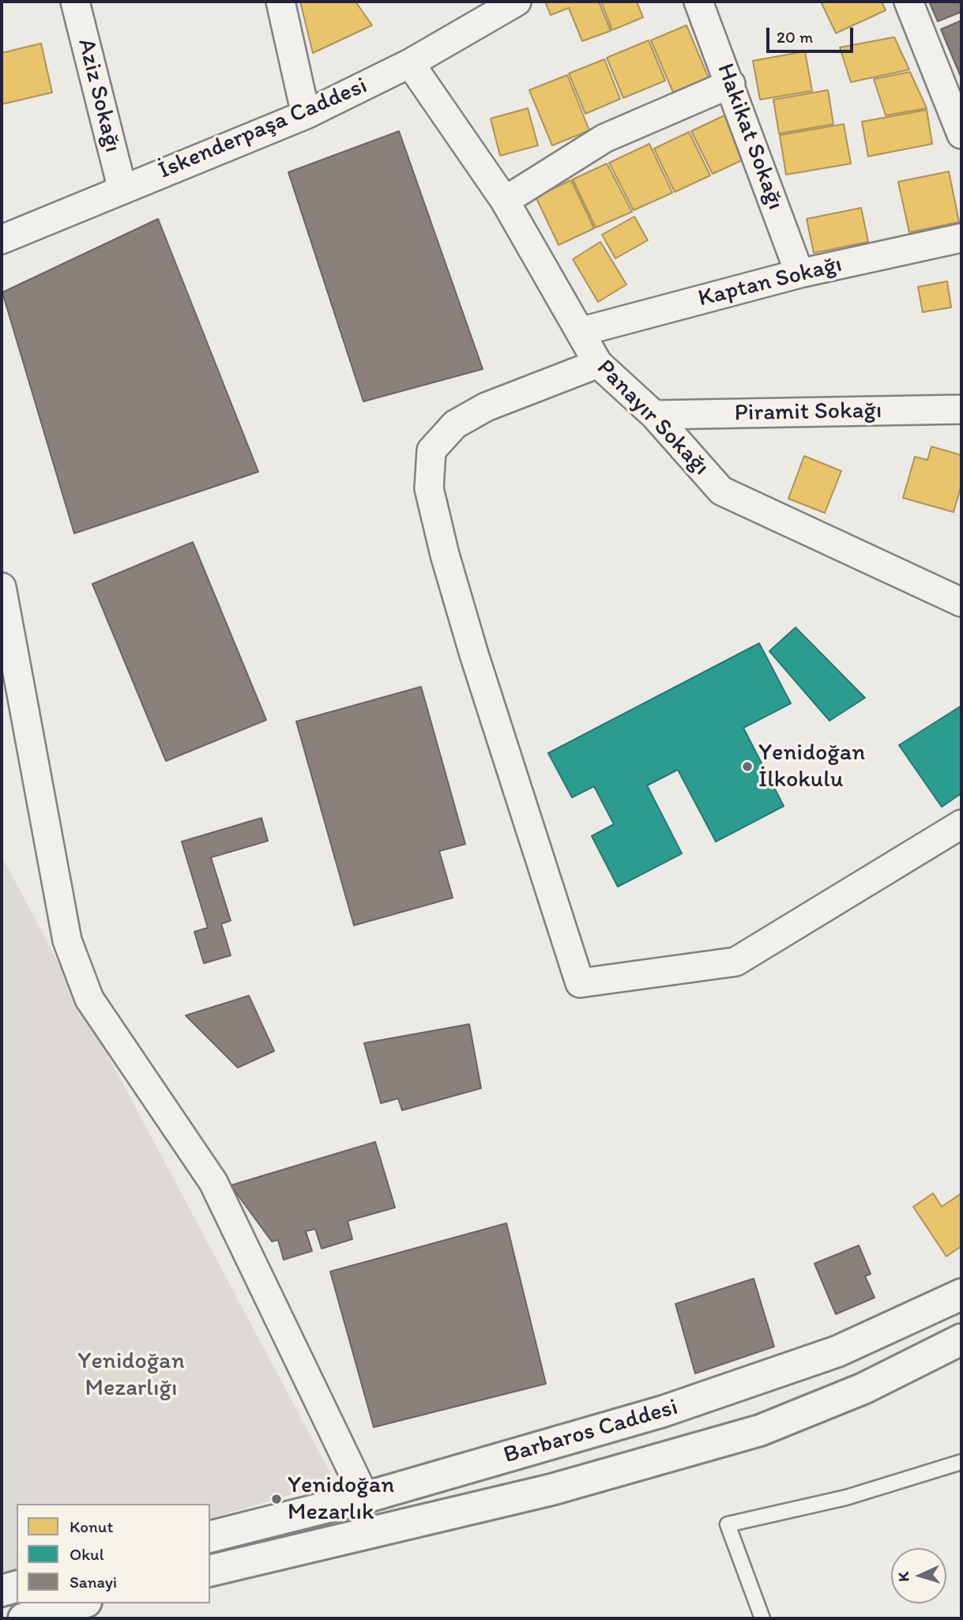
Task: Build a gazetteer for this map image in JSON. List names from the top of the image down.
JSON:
{
  "streets": {
    "main road": ["Barbaros Caddesi"],
    "street": [
      "Aziz Sokağı",
      "İskenderpaşa Caddesi",
      "Hakikat Sokağı",
      "Kaptan Sokağı",
      "Piramit Sokağı",
      "Panayır Sokağı"
    ]
  },
  "crossings": [
    ["Aziz Sokağı", "İskenderpaşa Caddesi"],
    ["İskenderpaşa Caddesi", "Panayır Sokağı"],
    ["Hakikat Sokağı", "Kaptan Sokağı"],
    ["Kaptan Sokağı", "Panayır Sokağı"],
    ["Piramit Sokağı", "Panayır Sokağı"]
  ],
  "parks": ["Yenidoğan Mezarlığı"],
  "places": ["Yenidoğan İlkokulu", "Yenidoğan Mezarlık"],
  "legend": ["Konut", "Okul", "Sanayi"],
  "scale_bar": "20 m",
  "north": "left"
}
